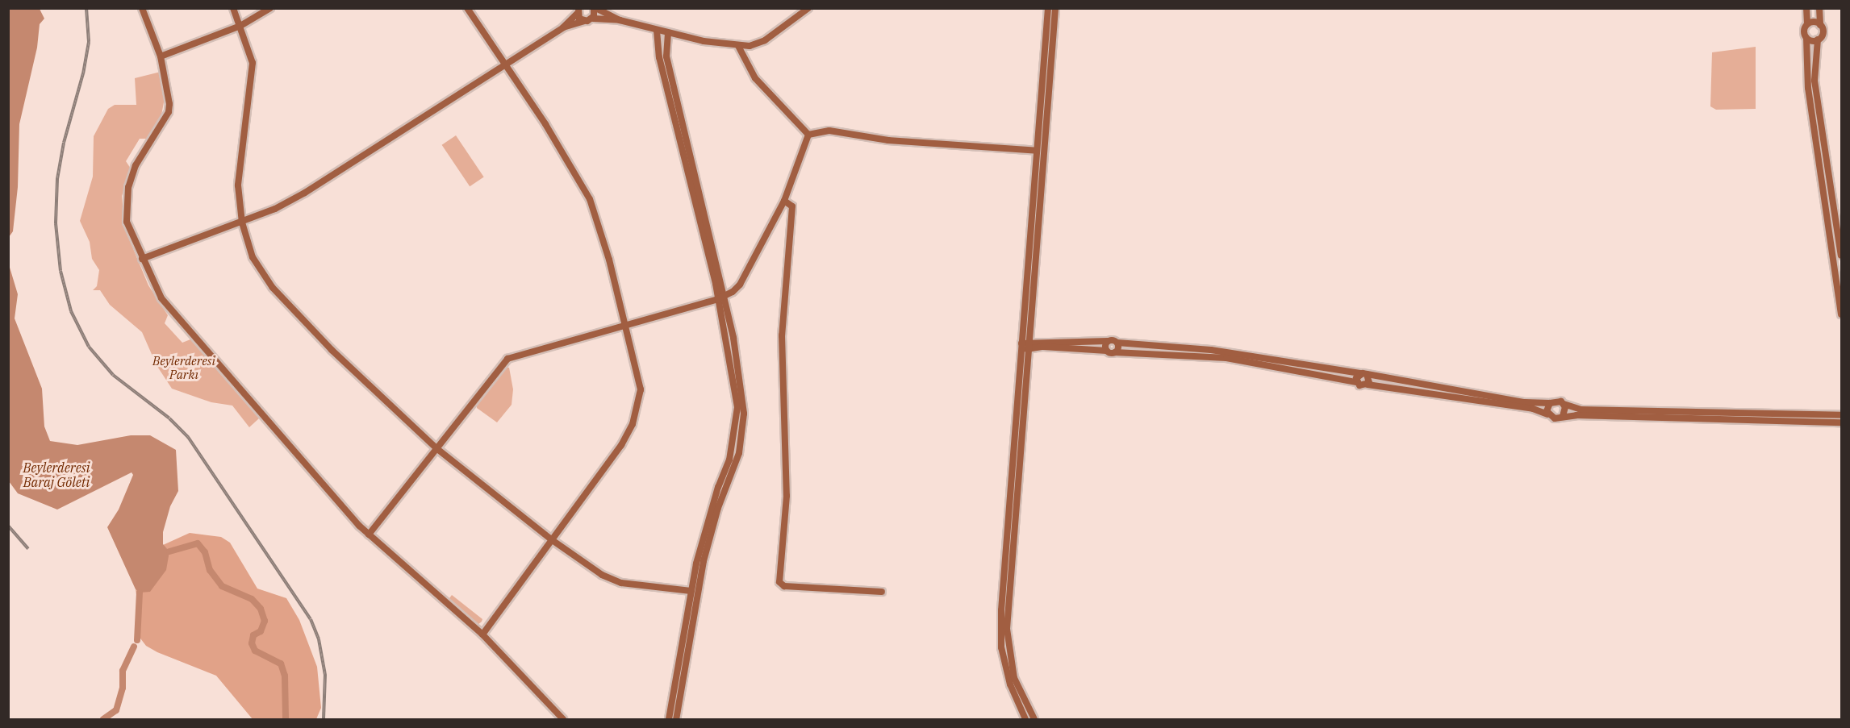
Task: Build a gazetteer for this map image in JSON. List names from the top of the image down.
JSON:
{
  "water": ["Beylerderesi Baraj Göleti"],
  "parks": ["Beylerderesi Parkı"]
}
